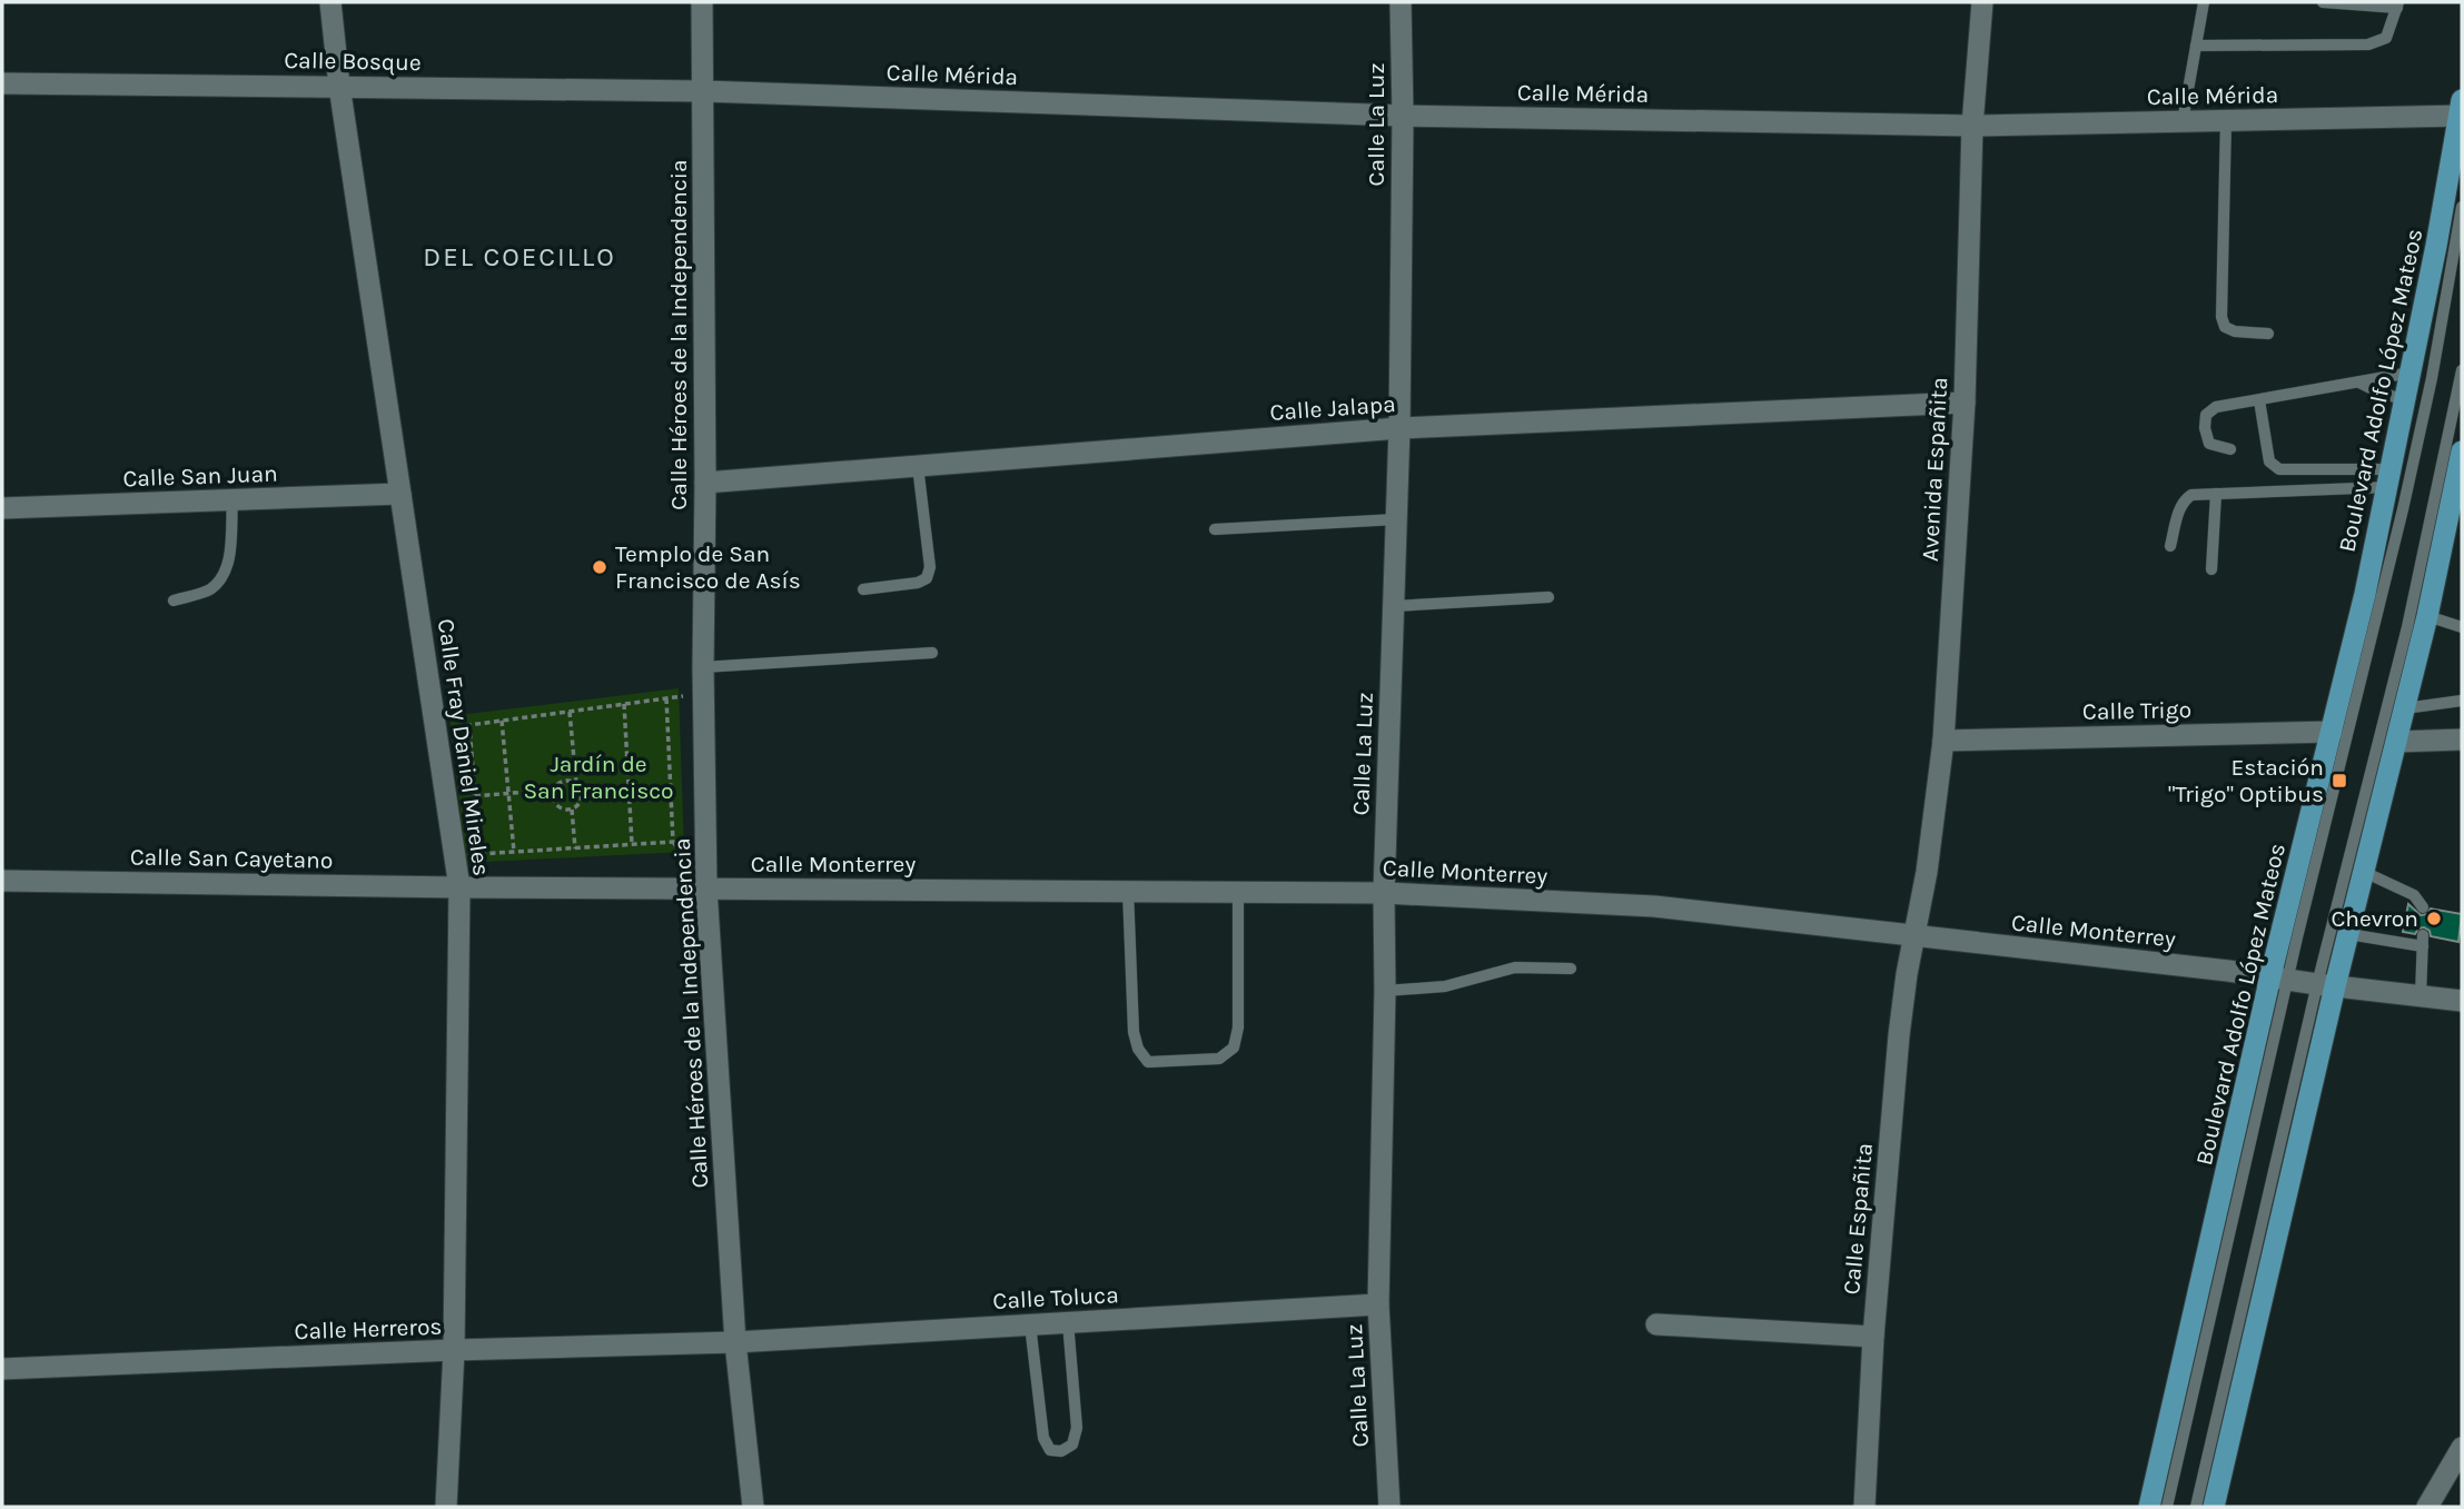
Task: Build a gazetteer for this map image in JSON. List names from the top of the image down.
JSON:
{
  "streets": {
    "main road": ["Boulevard Adolfo López Mateos"],
    "street": [
      "Calle Bosque",
      "Calle Mérida",
      "Calle La Luz",
      "Calle Héroes de la Independencia",
      "Calle Jalapa",
      "Avenida Españita",
      "Calle San Juan",
      "Calle Trigo",
      "Calle Fray Daniel Mireles",
      "Calle San Cayetano",
      "Calle Monterrey",
      "Calle Españita",
      "Calle Toluca",
      "Calle Herreros"
    ]
  },
  "crossings": [
    ["Calle Bosque", "Calle Mérida"],
    ["Calle Bosque", "Calle Héroes de la Independencia"],
    ["Calle Bosque", "Calle Fray Daniel Mireles"],
    ["Calle Mérida", "Calle La Luz"],
    ["Calle Mérida", "Calle Héroes de la Independencia"],
    ["Calle Mérida", "Boulevard Adolfo López Mateos"],
    ["Calle Mérida", "Avenida Españita"],
    ["Calle La Luz", "Calle Jalapa"],
    ["Calle La Luz", "Calle Monterrey"],
    ["Calle La Luz", "Calle Toluca"],
    ["Calle Héroes de la Independencia", "Calle Jalapa"],
    ["Calle Héroes de la Independencia", "Calle Monterrey"],
    ["Calle Héroes de la Independencia", "Calle Toluca"],
    ["Calle Héroes de la Independencia", "Calle Herreros"],
    ["Boulevard Adolfo López Mateos", "Calle Trigo"],
    ["Boulevard Adolfo López Mateos", "Calle Monterrey"],
    ["Calle Jalapa", "Avenida Españita"],
    ["Avenida Españita", "Calle Trigo"],
    ["Avenida Españita", "Calle Monterrey"],
    ["Avenida Españita", "Calle Españita"],
    ["Calle San Juan", "Calle Fray Daniel Mireles"],
    ["Calle Fray Daniel Mireles", "Calle San Cayetano"],
    ["Calle Fray Daniel Mireles", "Calle Monterrey"],
    ["Calle Fray Daniel Mireles", "Calle Herreros"],
    ["Calle San Cayetano", "Calle Monterrey"],
    ["Calle Monterrey", "Calle Españita"],
    ["Calle Toluca", "Calle Herreros"]
  ],
  "districts": ["DEL COECILLO"],
  "parks": ["Jardín de San Francisco"],
  "places": {
    "other": ["Templo de San Francisco de Asís", "Chevron"],
    "transit": ["Estación \"Trigo\" Optibus"]
  }
}
